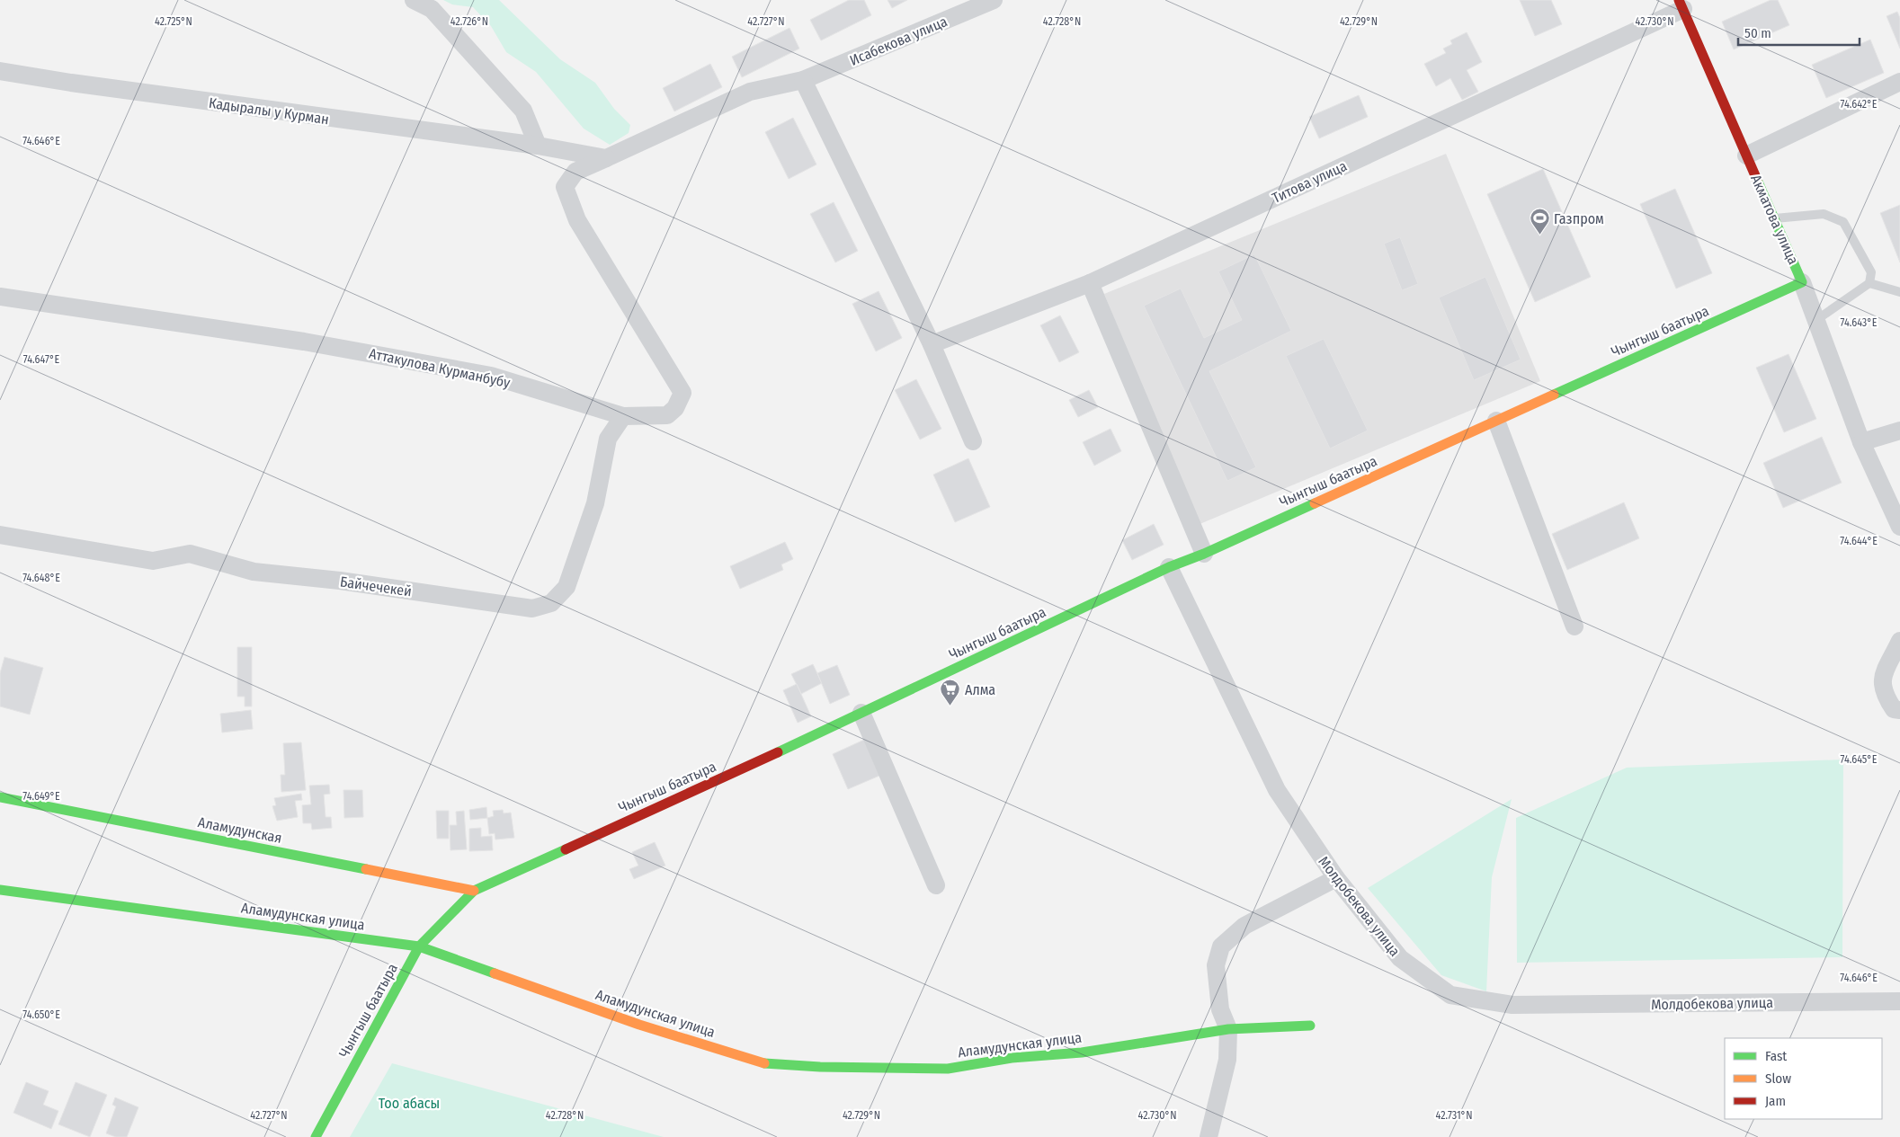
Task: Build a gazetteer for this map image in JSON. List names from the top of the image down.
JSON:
{
  "streets": {
    "main road": [
      "Акматова улица",
      "Чынгыш баатыра",
      "Аламудунская",
      "Аламудунская улица"
    ],
    "street": [
      "Исабекова улица",
      "Кадыралы у Курман",
      "Титова улица",
      "Аттакулова Курманбубу",
      "Байчечекей",
      "Молдобекова улица"
    ]
  },
  "crossings": [
    ["Исабекова улица", "Кадыралы у Курман"],
    ["Исабекова улица", "Аттакулова Курманбубу"],
    ["Кадыралы у Курман", "Аттакулова Курманбубу"],
    ["Титова улица", "Акматова улица"],
    ["Акматова улица", "Чынгыш баатыра"],
    ["Чынгыш баатыра", "Аламудунская"],
    ["Чынгыш баатыра", "Молдобекова улица"],
    ["Чынгыш баатыра", "Аламудунская улица"],
    ["Аттакулова Курманбубу", "Байчечекей"]
  ],
  "parks": ["Тоо абасы"],
  "places": {
    "sports": ["Газпром"],
    "supermarket": ["Алма"]
  },
  "legend": ["Fast", "Slow", "Jam"],
  "scale_bar": "50 m",
  "coordinates": [
    "42.725°N",
    "42.726°N",
    "42.727°N",
    "42.728°N",
    "42.729°N",
    "42.730°N",
    "74.642°E",
    "74.646°E",
    "74.643°E",
    "74.647°E",
    "74.644°E",
    "74.648°E",
    "74.645°E",
    "74.649°E",
    "74.650°E",
    "42.731°N"
  ]
}
